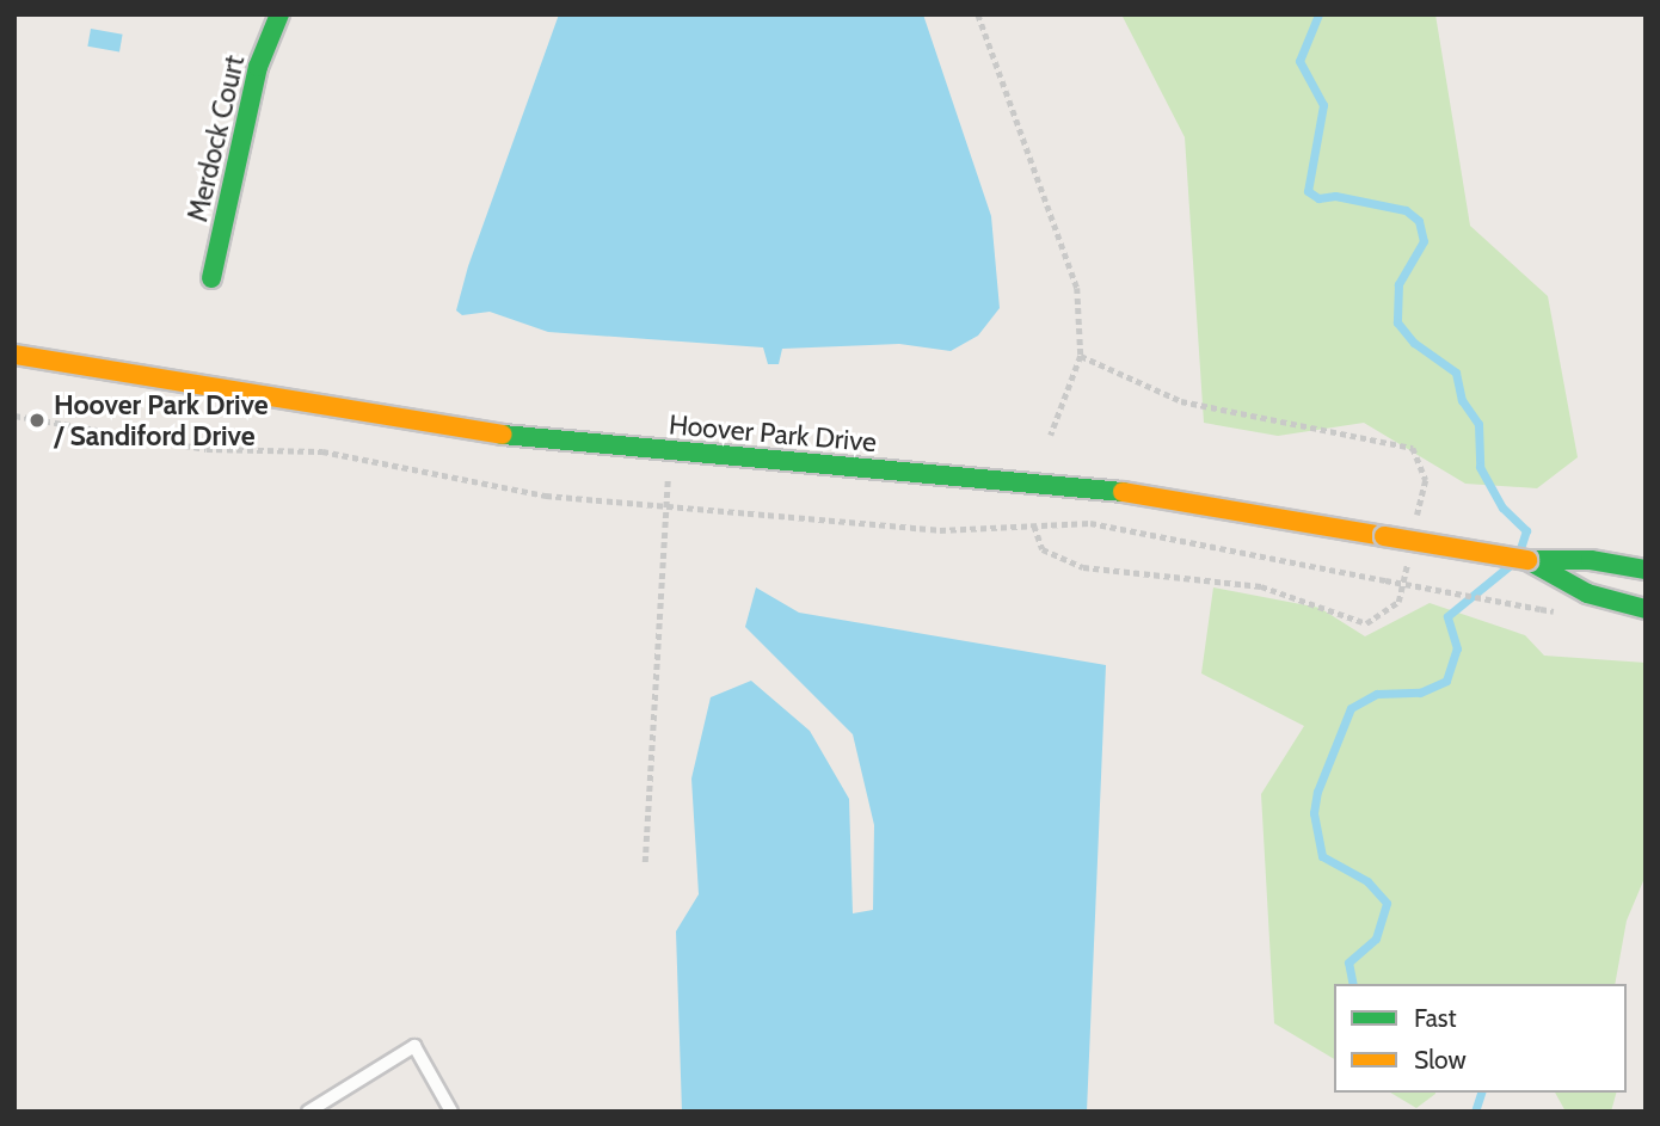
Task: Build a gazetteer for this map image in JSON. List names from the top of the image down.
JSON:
{
  "streets": {
    "street": ["Merdock Court", "Hoover Park Drive"]
  },
  "places": ["Hoover Park Drive / Sandiford Drive"],
  "legend": ["Fast", "Slow"]
}
